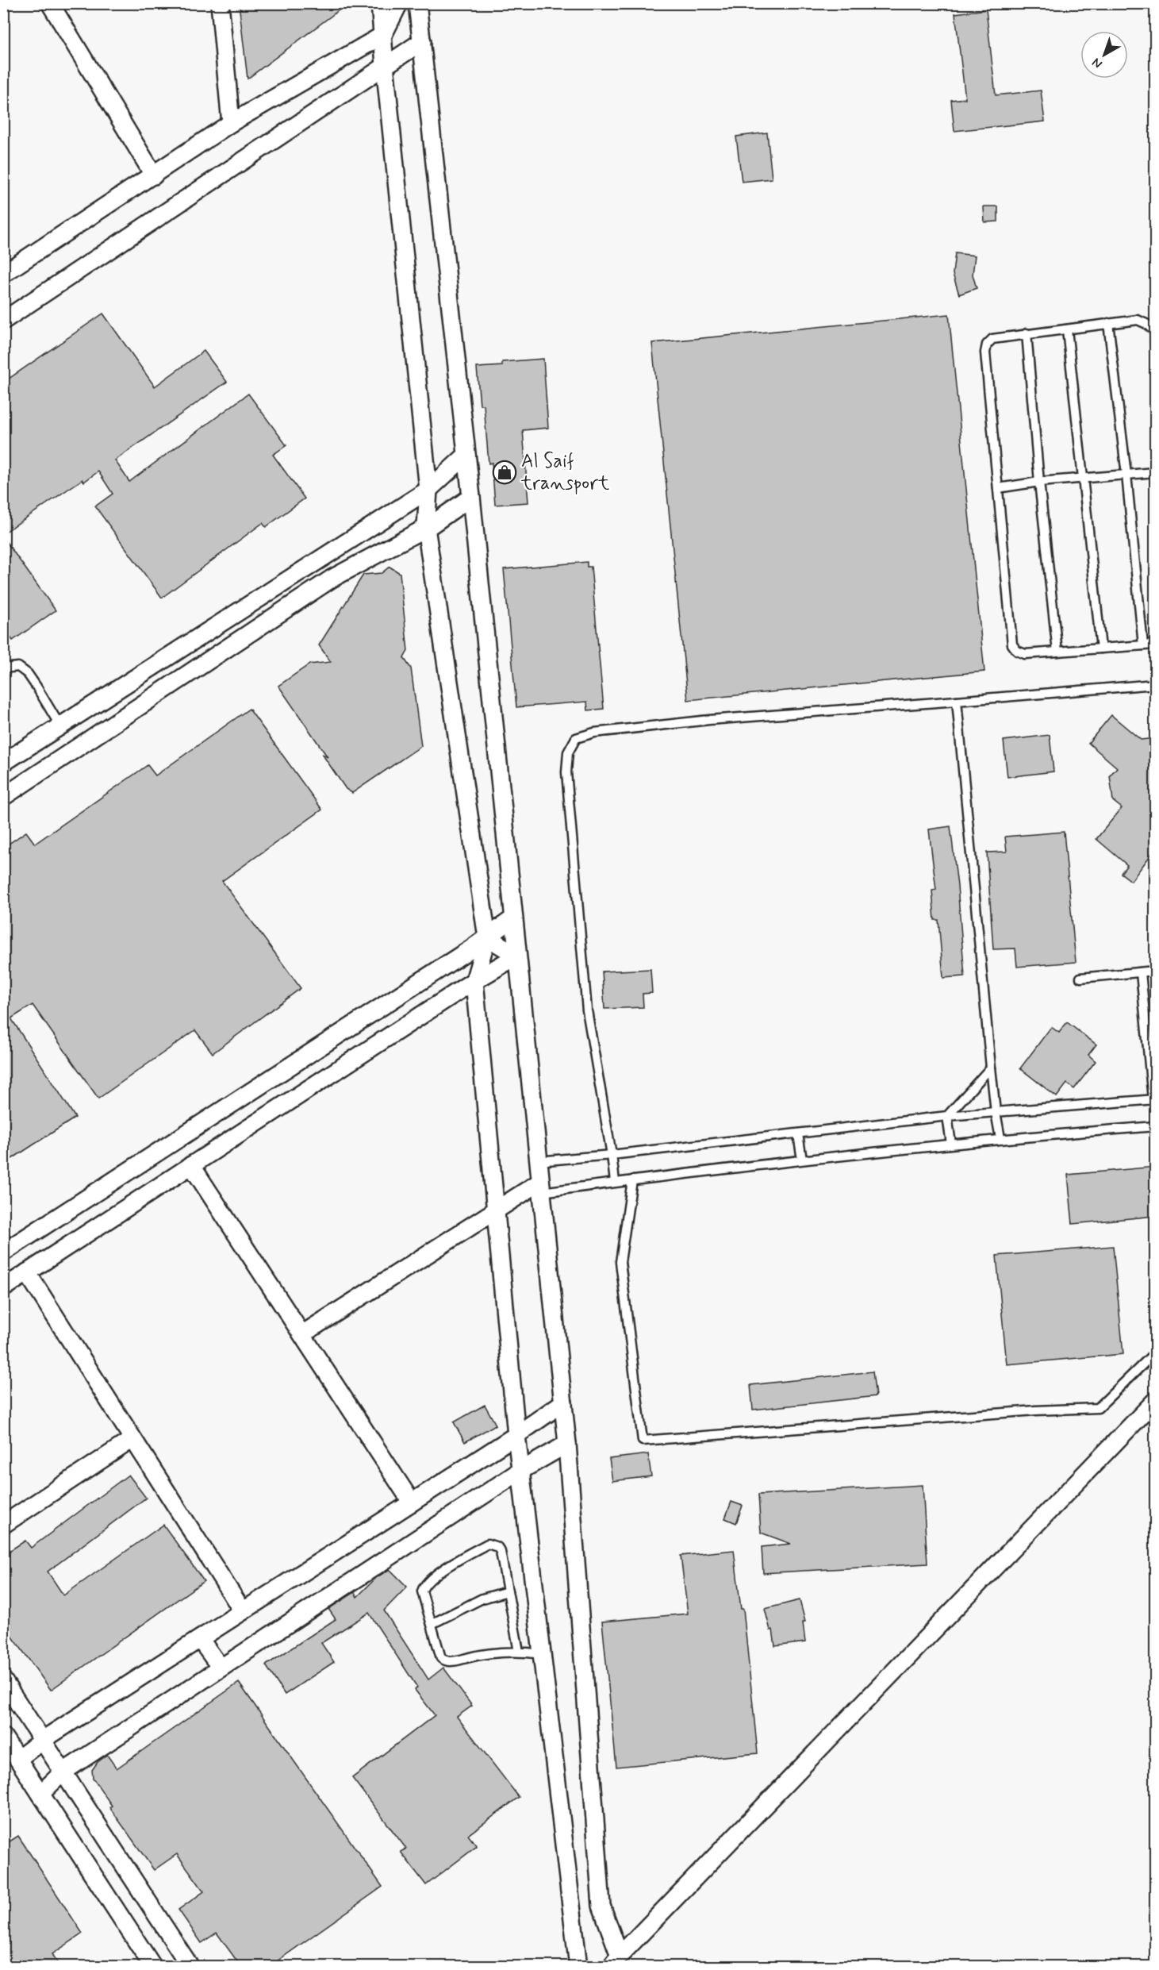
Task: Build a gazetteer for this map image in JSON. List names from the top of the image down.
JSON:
{
  "places": {
    "shop": ["Al Saif transport"]
  },
  "north": "bottom left"
}
